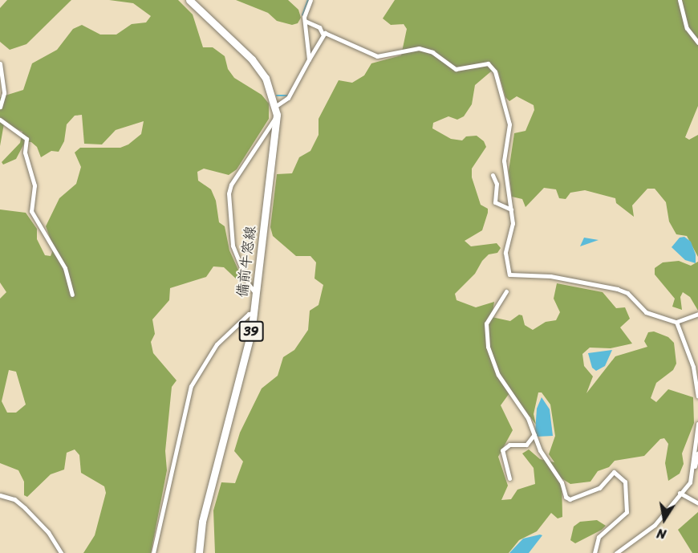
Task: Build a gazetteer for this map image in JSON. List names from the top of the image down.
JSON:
{
  "streets": {
    "main road": ["備前牛窓線", "39"]
  },
  "north": "bottom"
}
